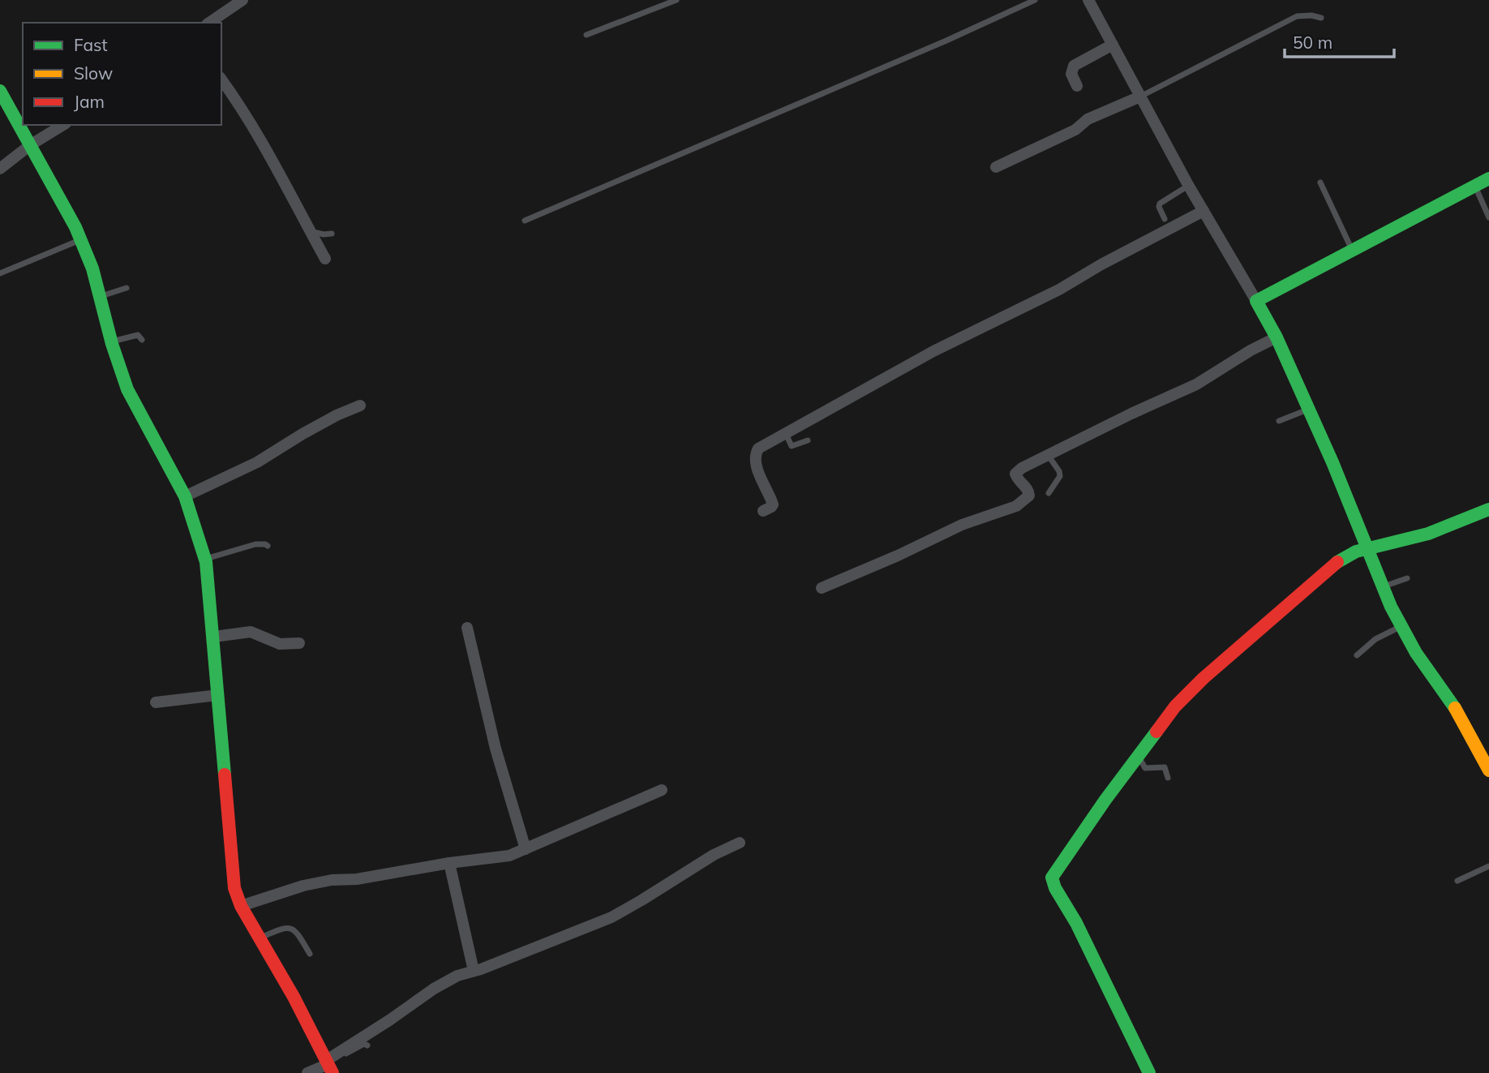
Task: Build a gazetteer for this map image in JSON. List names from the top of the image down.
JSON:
{
  "legend": ["Fast", "Slow", "Jam"],
  "scale_bar": "50 m"
}
